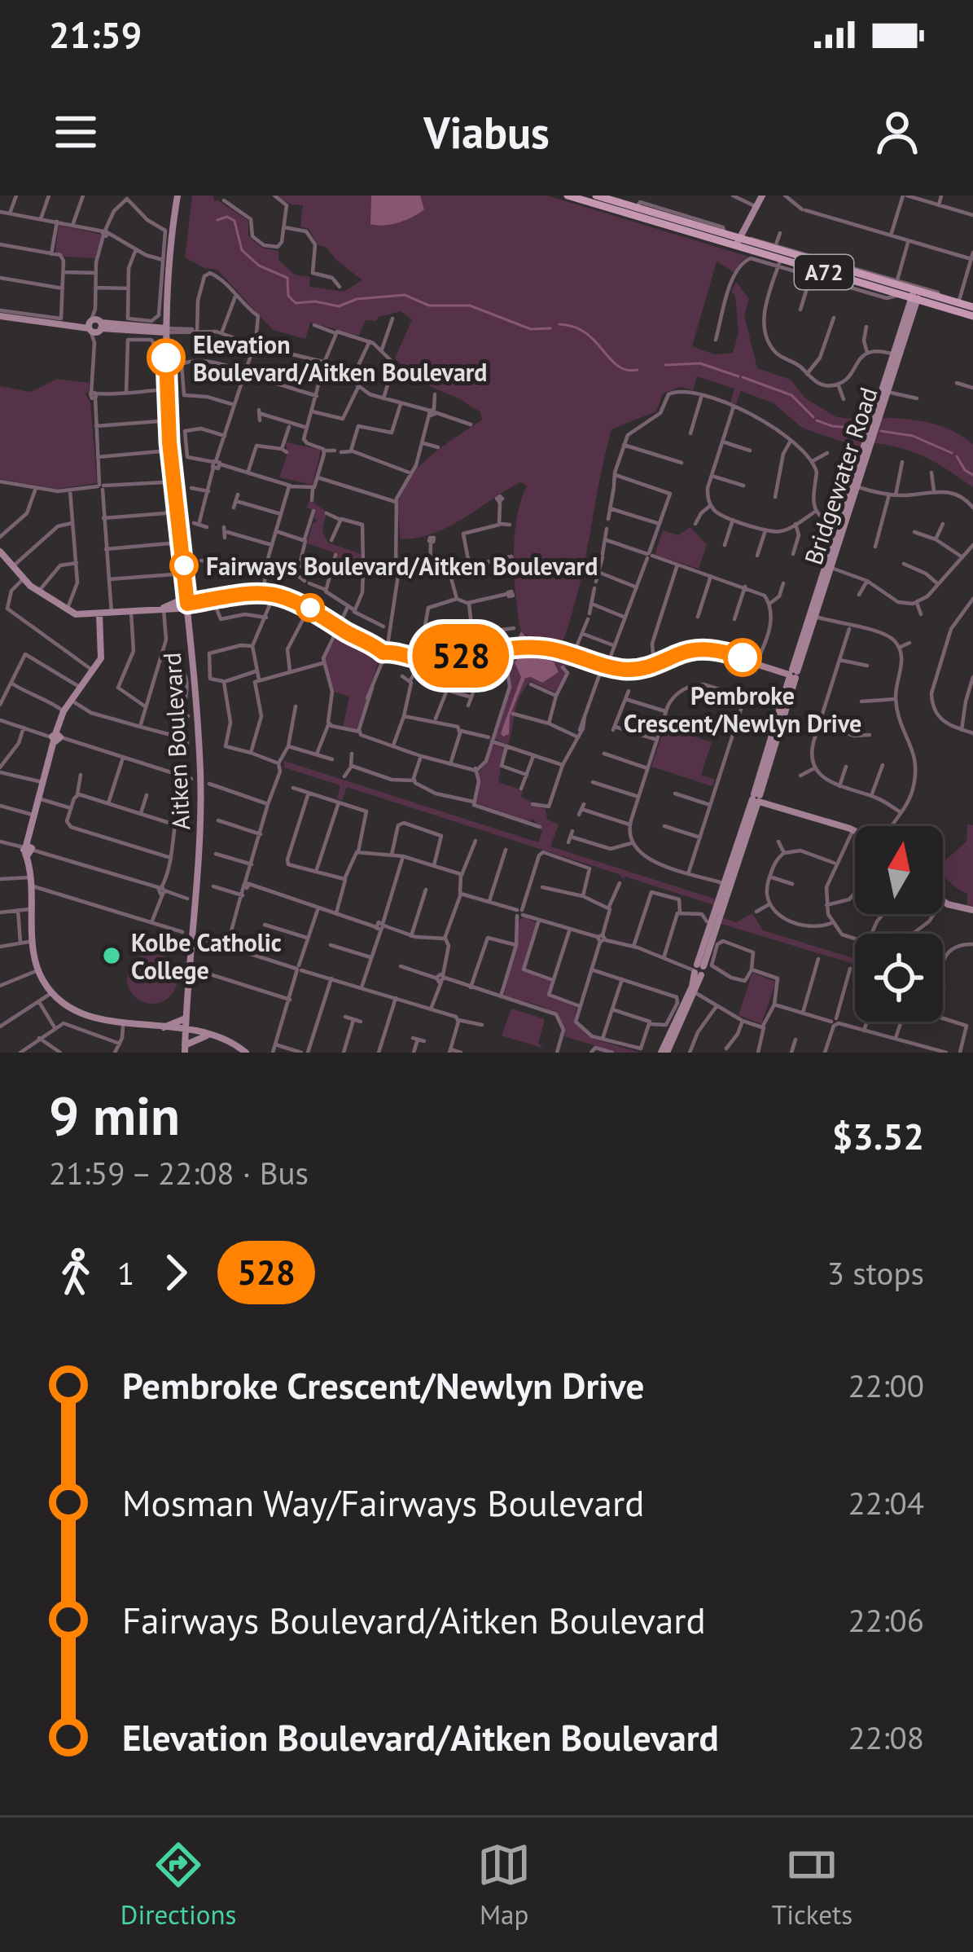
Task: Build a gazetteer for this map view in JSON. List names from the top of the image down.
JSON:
{
  "streets": {
    "main road": ["A72"],
    "street": ["Bridgewater Road", "Aitken Boulevard"]
  },
  "crossings": [
    ["A72", "Bridgewater Road"]
  ],
  "places": [
    "Elevation Boulevard/Aitken Boulevard",
    "Fairways Boulevard/Aitken Boulevard",
    "Pembroke Crescent/Newlyn Drive",
    "Kolbe Catholic College"
  ],
  "lines": ["bus line 528"],
  "north": "top",
  "page": {
    "status": "21:59",
    "header": "Viabus",
    "on_map": "528",
    "heading": ["9 min", "21:59 – 22:08 · Bus", "$3.52"],
    "legs": ["1", "528", "3 stops"],
    "list": [
      {
        "name": "Pembroke Crescent/Newlyn Drive",
        "value": "22:00"
      },
      {
        "name": "Mosman Way/Fairways Boulevard",
        "value": "22:04"
      },
      {
        "name": "Fairways Boulevard/Aitken Boulevard",
        "value": "22:06"
      },
      {
        "name": "Elevation Boulevard/Aitken Boulevard",
        "value": "22:08"
      }
    ],
    "tabs": ["Directions", "Map", "Tickets"]
  }
}
